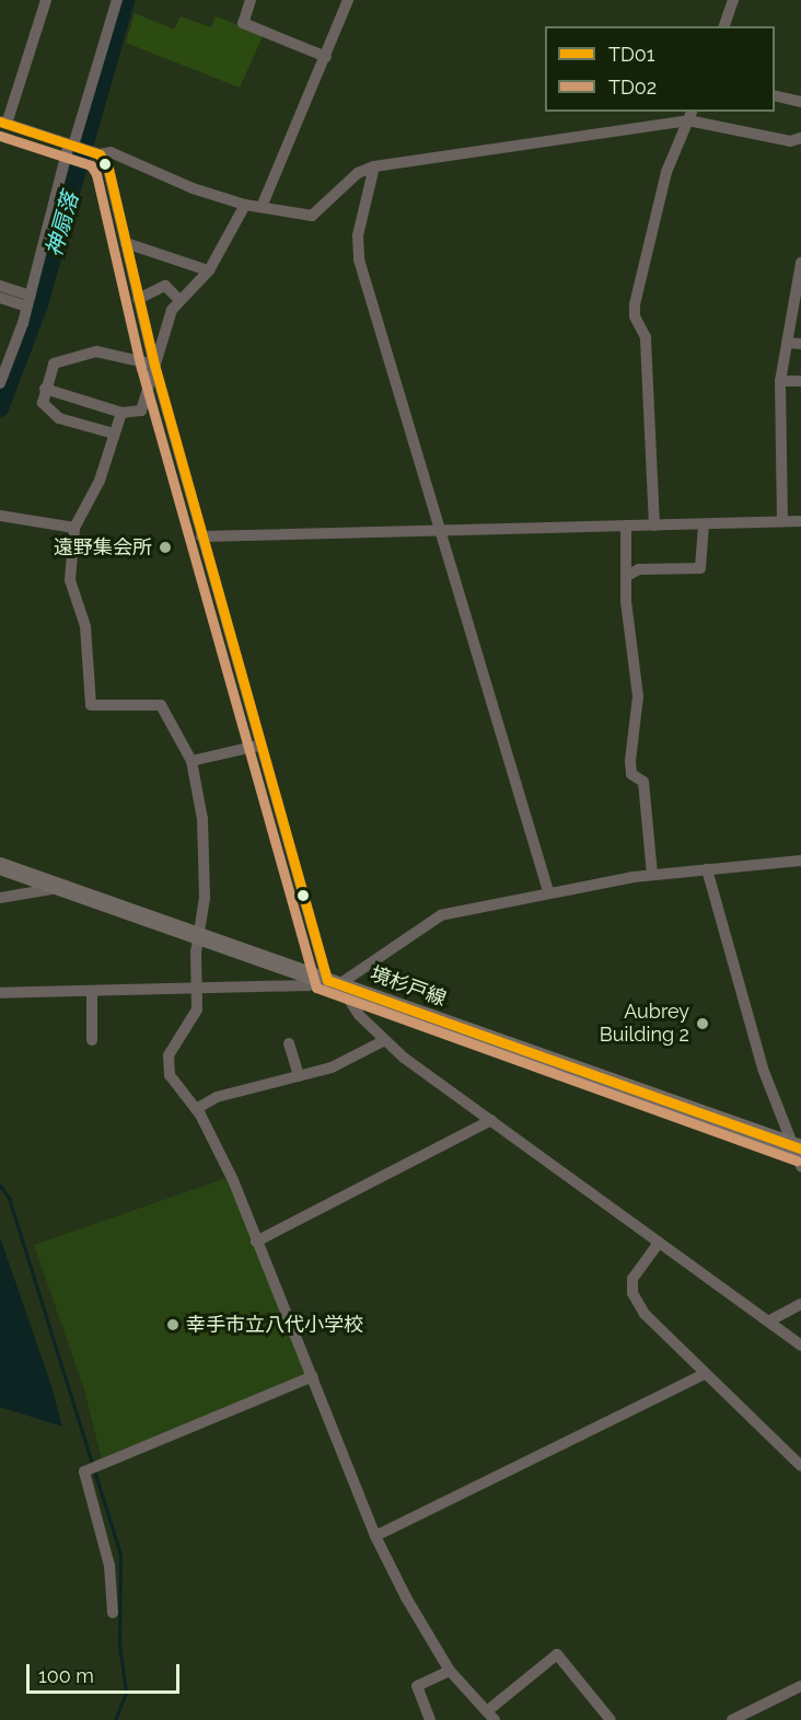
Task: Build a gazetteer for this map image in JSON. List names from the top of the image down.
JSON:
{
  "streets": {
    "main road": ["境杉戸線"]
  },
  "water": ["神扇落"],
  "places": ["遠野集会所", "Aubrey Building 2", "幸手市立八代小学校"],
  "lines": ["transit line TD01", "transit line TD02"],
  "legend": ["TD01", "TD02"],
  "scale_bar": "100 m"
}
